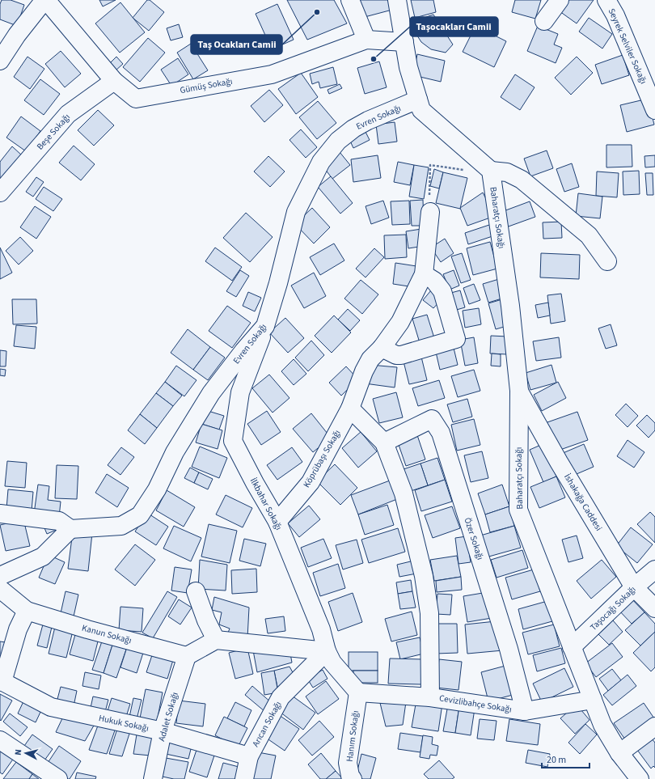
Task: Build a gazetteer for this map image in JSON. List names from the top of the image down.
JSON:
{
  "streets": {
    "street": [
      "Seyrek Selviler Sokağı",
      "Gümüş Sokağı",
      "Evren Sokağı",
      "Beşe Sokağı",
      "Baharatçı Sokağı",
      "Köprübaşı Sokağı",
      "İshakağa Caddesi",
      "İlkbahar Sokağı",
      "Özer Sokağı",
      "Taşocağı Sokağı",
      "Kanun Sokağı",
      "Cevizlibahçe Sokağı",
      "Adalet Sokağı",
      "Hukuk Sokağı",
      "Arıcan Sokağı",
      "Hanım Sokağı"
    ]
  },
  "crossings": [
    ["Gümüş Sokağı", "Beşe Sokağı"],
    ["Evren Sokağı", "İlkbahar Sokağı"],
    ["Baharatçı Sokağı", "İshakağa Caddesi"],
    ["Baharatçı Sokağı", "Taşocağı Sokağı"],
    ["Baharatçı Sokağı", "Cevizlibahçe Sokağı"],
    ["Köprübaşı Sokağı", "İlkbahar Sokağı"],
    ["İshakağa Caddesi", "Taşocağı Sokağı"],
    ["İlkbahar Sokağı", "Cevizlibahçe Sokağı"],
    ["İlkbahar Sokağı", "Arıcan Sokağı"],
    ["İlkbahar Sokağı", "Hanım Sokağı"],
    ["Özer Sokağı", "Cevizlibahçe Sokağı"],
    ["Kanun Sokağı", "Adalet Sokağı"],
    ["Cevizlibahçe Sokağı", "Hanım Sokağı"],
    ["Adalet Sokağı", "Hukuk Sokağı"],
    ["Hukuk Sokağı", "Arıcan Sokağı"]
  ],
  "places": ["Taş Ocakları Camii", "Taşocakları Camii"],
  "scale_bar": "20 m",
  "north": "left"
}
